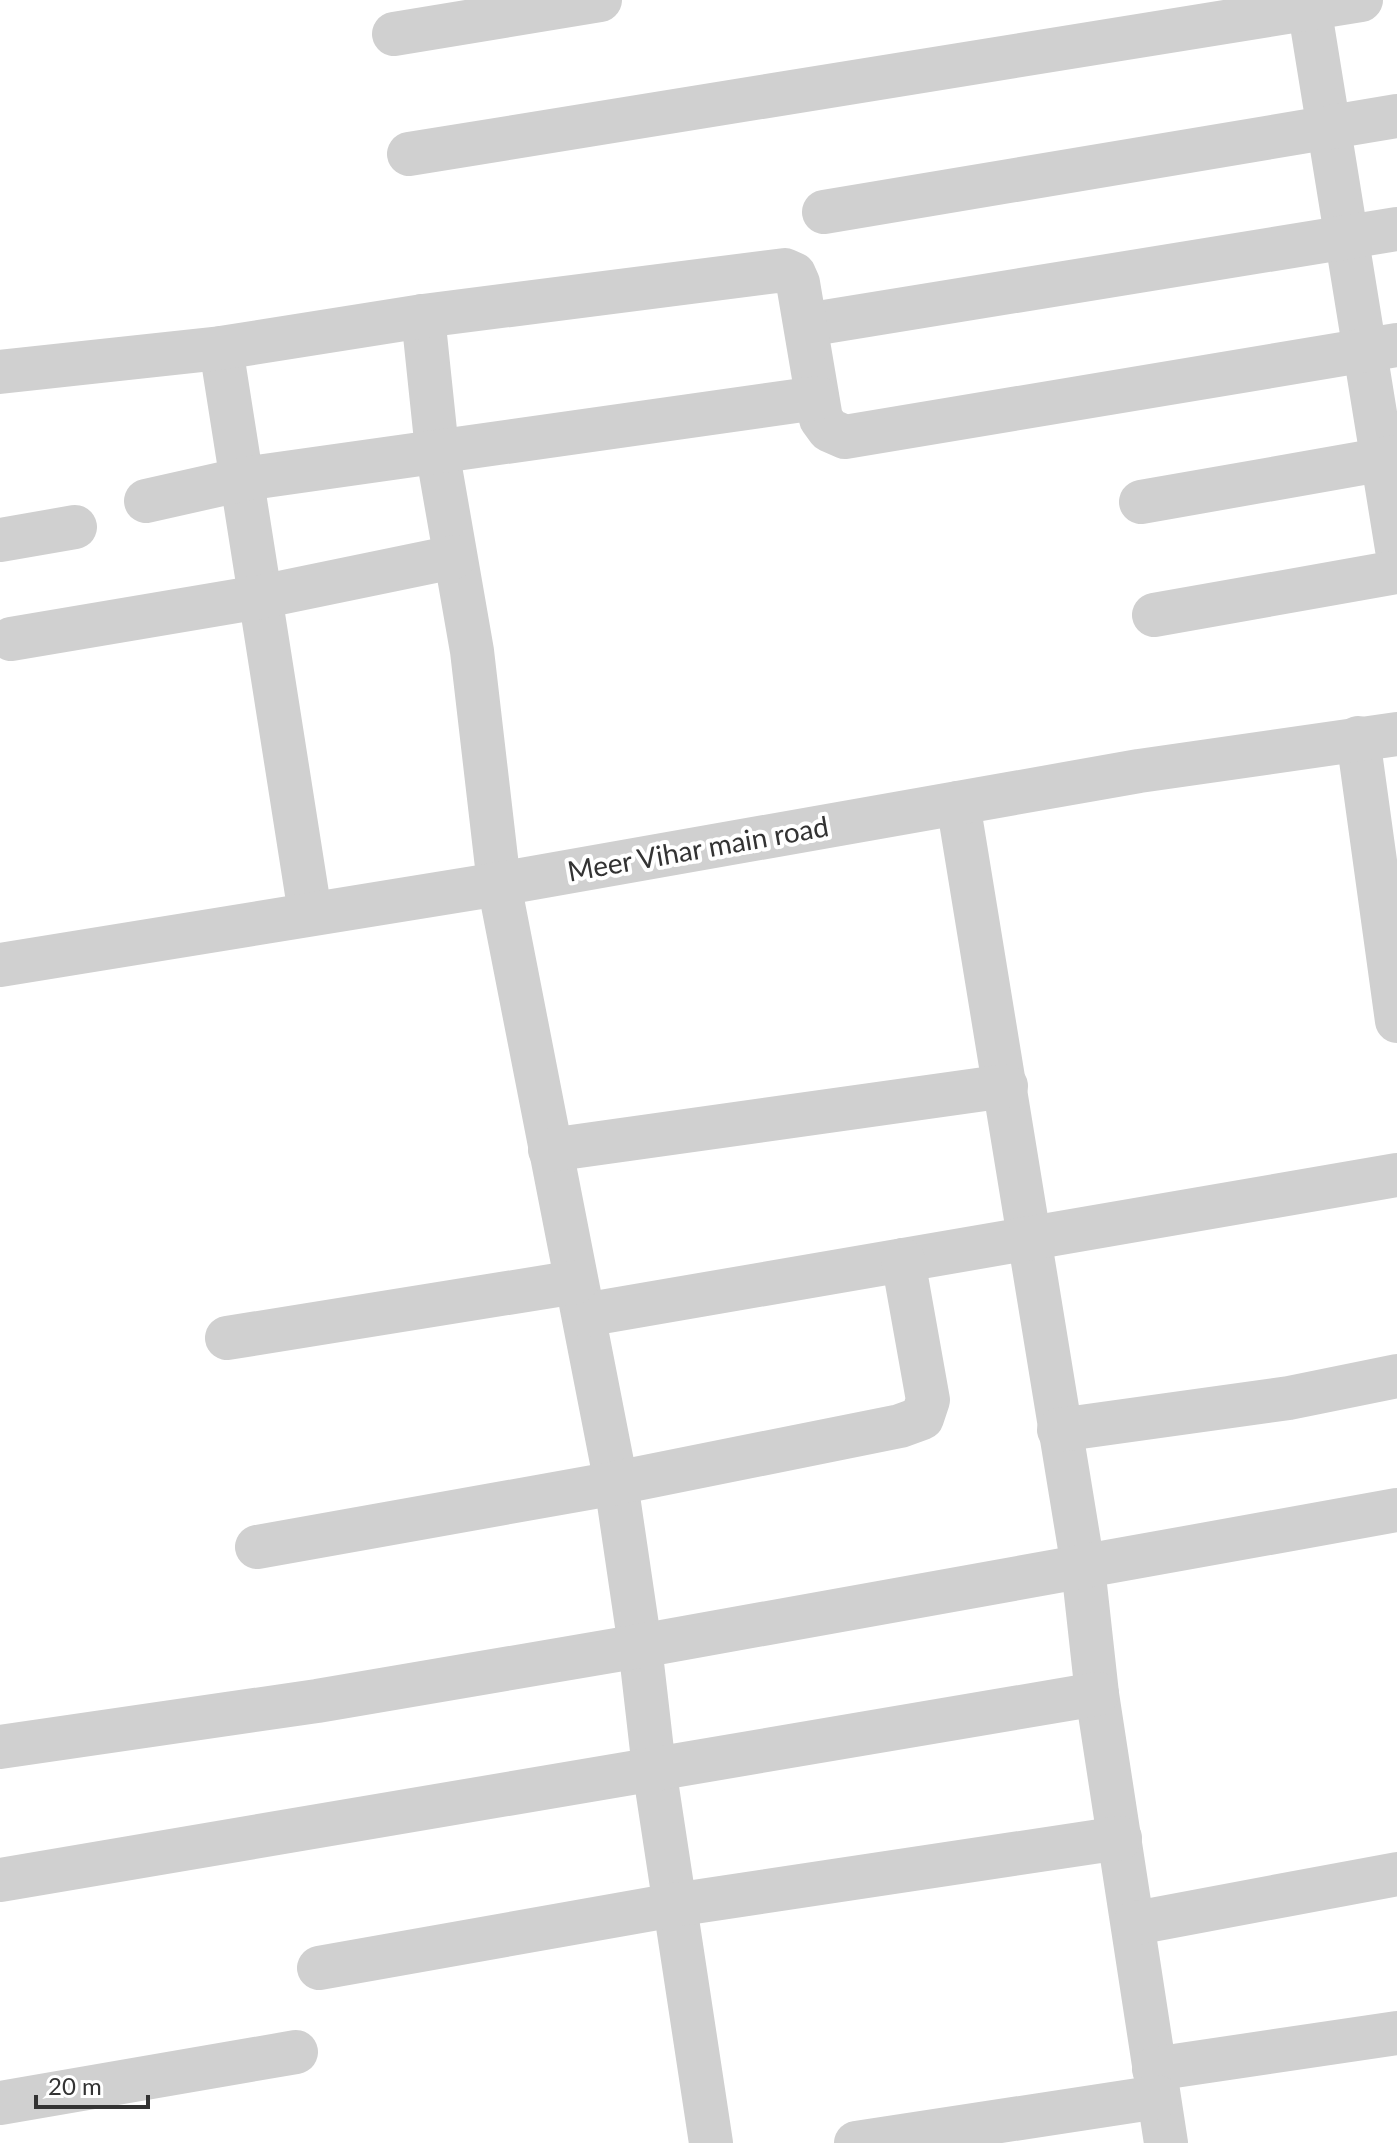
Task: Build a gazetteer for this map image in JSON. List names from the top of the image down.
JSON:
{
  "streets": {
    "street": ["Meer Vihar main road"]
  },
  "scale_bar": "20 m"
}
